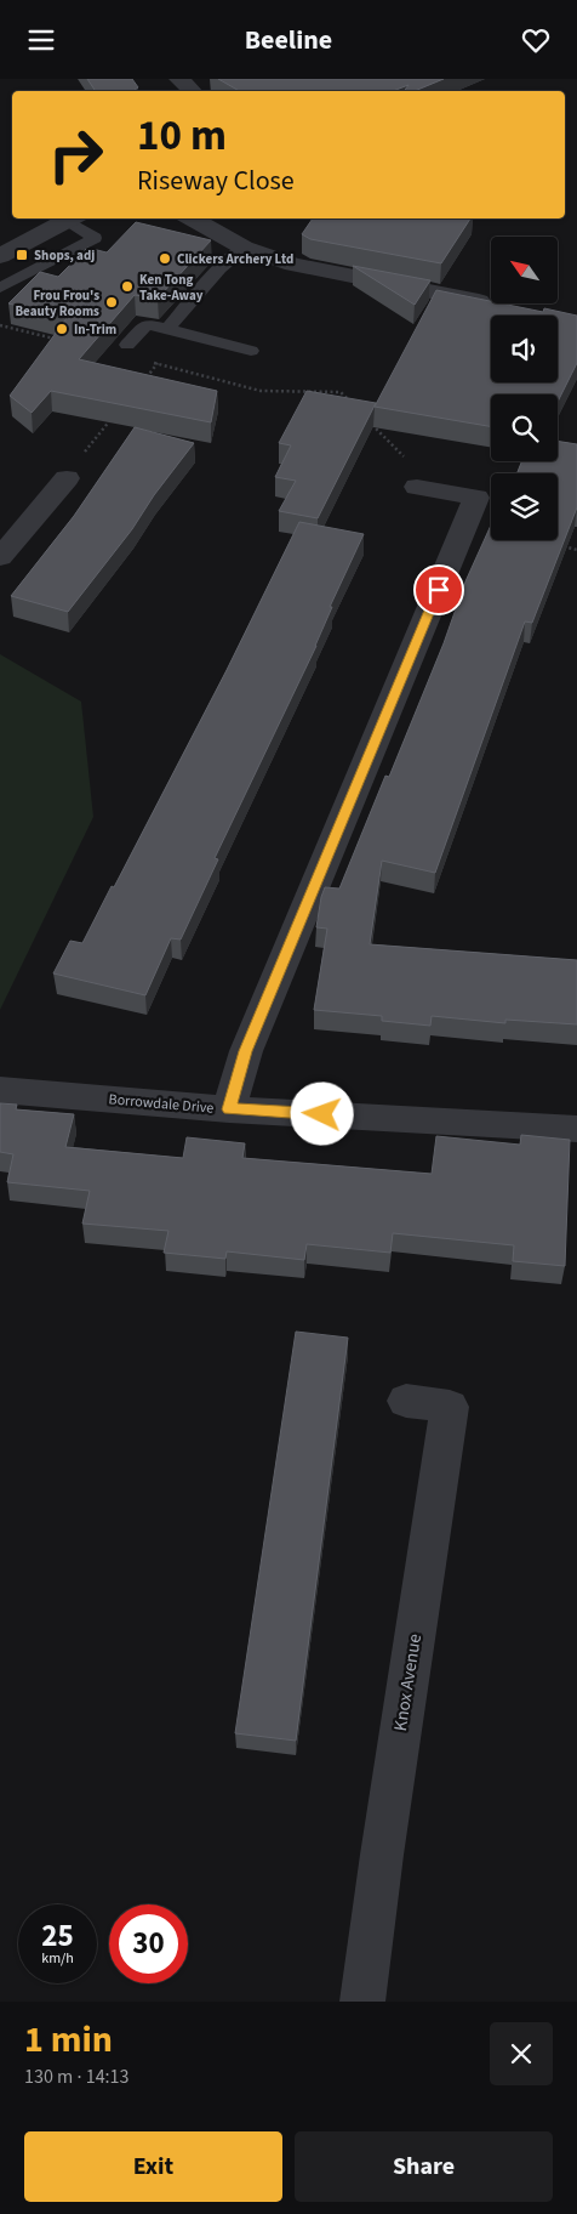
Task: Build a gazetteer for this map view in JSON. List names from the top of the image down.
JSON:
{
  "streets": {
    "street": ["Borrowdale Drive", "Knox Avenue"]
  },
  "places": {
    "transit": ["Shops, adj"],
    "other": [
      "Clickers Archery Ltd",
      "Ken Tong Take-Away",
      "Frou Frou's Beauty Rooms",
      "In-Trim"
    ]
  },
  "north": "top left",
  "page": {
    "header": "Beeline",
    "turn": ["10 m", "Riseway Close"],
    "speed": "25 km/h",
    "limit": "30",
    "heading": ["1 min", "130 m · 14:13"],
    "buttons": ["Exit", "Share"]
  }
}
